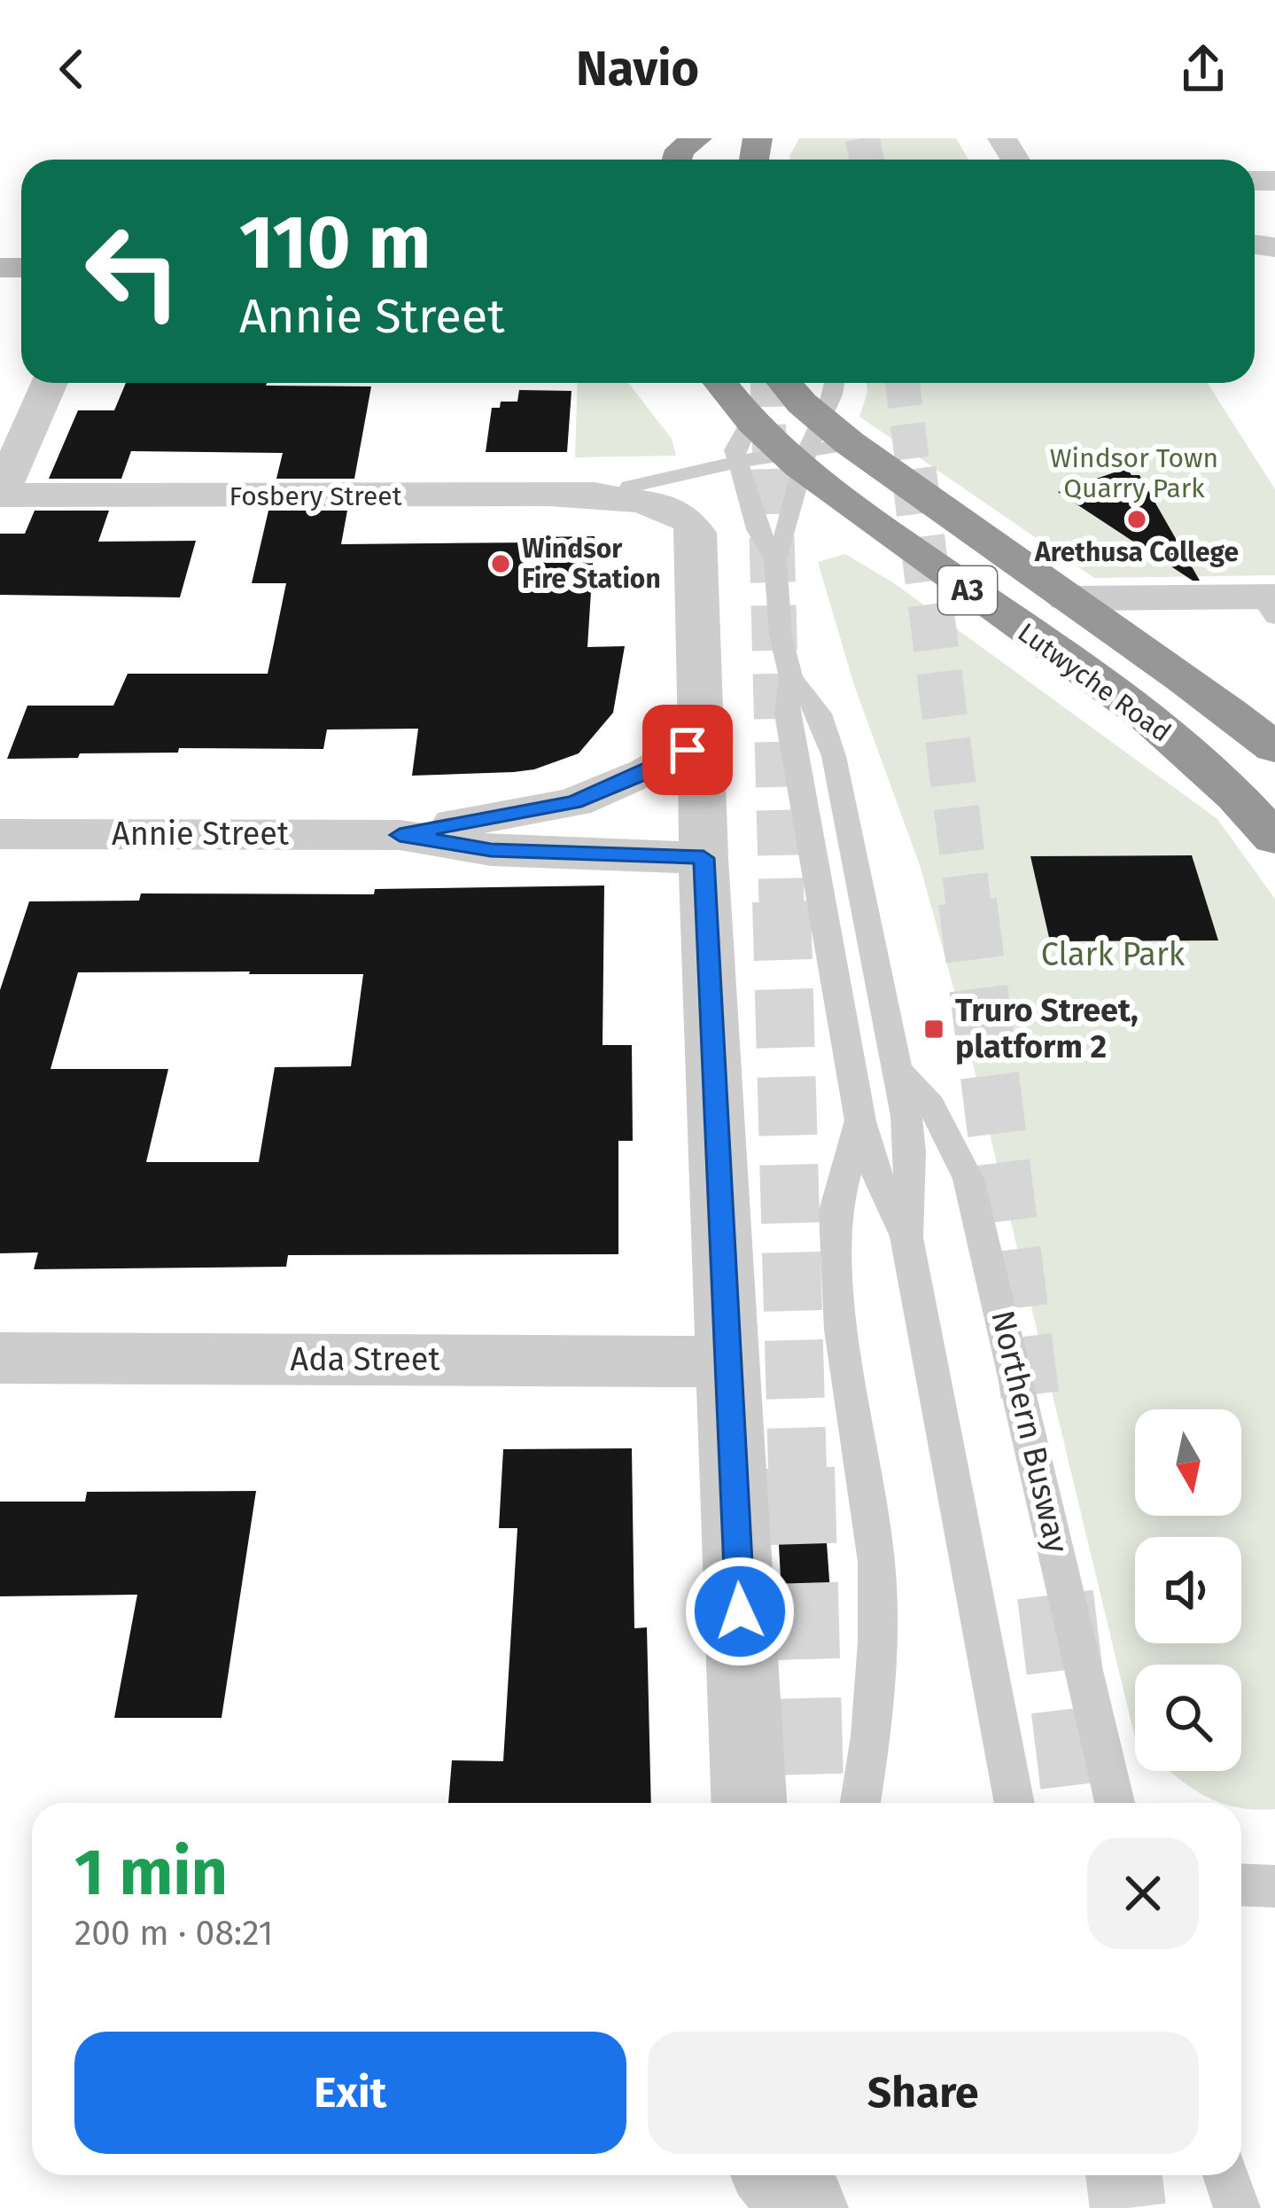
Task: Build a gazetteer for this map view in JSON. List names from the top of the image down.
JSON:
{
  "streets": {
    "highway": ["A3", "Lutwyche Road"],
    "street": ["Fosbery Street", "Annie Street", "Ada Street"],
    "lane": ["Northern Busway"]
  },
  "parks": ["Windsor Town Quarry Park", "Clark Park"],
  "places": {
    "other": ["Arethusa College", "Windsor Fire Station"],
    "transit": ["Truro Street, platform 2"]
  },
  "north": "bottom",
  "page": {
    "header": "Navio",
    "turn": ["110 m", "Annie Street"],
    "heading": ["1 min", "200 m · 08:21"],
    "buttons": ["Exit", "Share"]
  }
}
